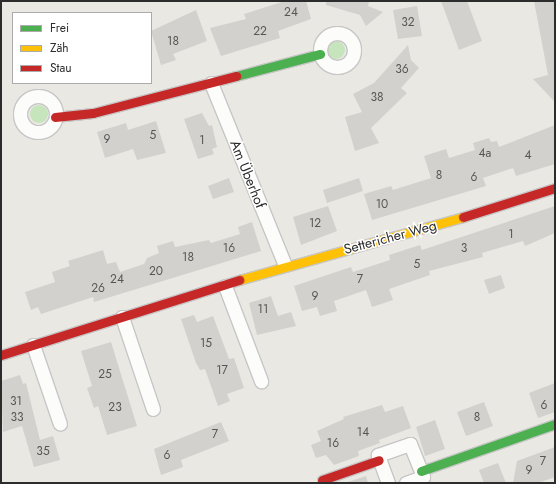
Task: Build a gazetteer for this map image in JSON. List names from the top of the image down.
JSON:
{
  "streets": {
    "street": ["Am Überhof", "Settericher Weg"]
  },
  "crossings": [
    ["Am Überhof", "Settericher Weg"]
  ],
  "house_numbers": [
    "24",
    "32",
    "22",
    "18",
    "36",
    "38",
    "5",
    "9",
    "1",
    "4a",
    "4",
    "8",
    "6",
    "10",
    "12",
    "1",
    "16",
    "3",
    "18",
    "5",
    "20",
    "24",
    "7",
    "26",
    "9",
    "11",
    "15",
    "17",
    "25",
    "31",
    "6",
    "23",
    "33",
    "8",
    "14",
    "7",
    "16",
    "35",
    "6",
    "7",
    "9"
  ],
  "legend": ["Frei", "Zäh", "Stau"]
}
